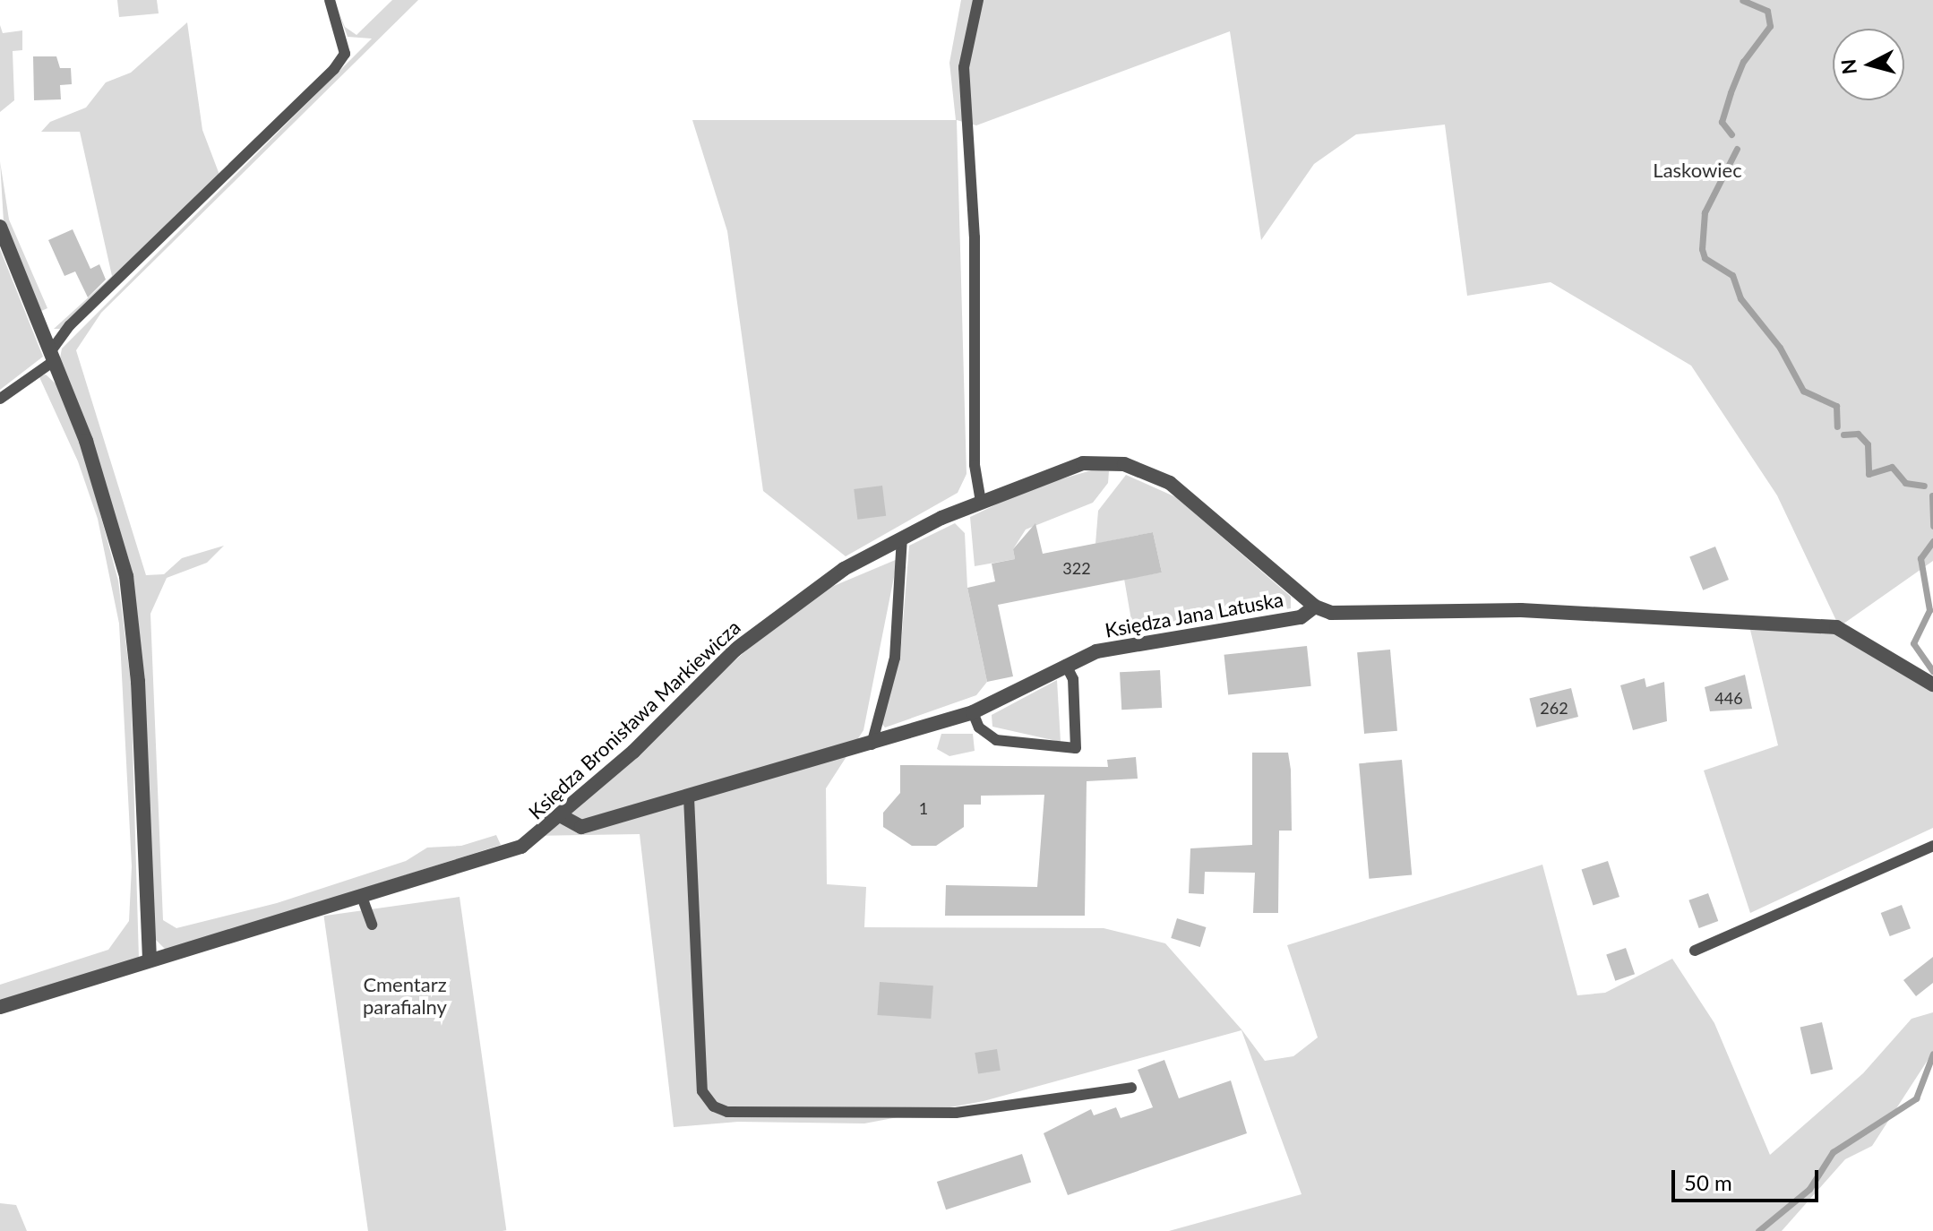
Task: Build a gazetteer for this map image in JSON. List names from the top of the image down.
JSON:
{
  "streets": {
    "street": ["Księdza Jana Latuska", "Księdza Bronisława Markiewicza"]
  },
  "crossings": [
    ["Księdza Jana Latuska", "Księdza Bronisława Markiewicza"]
  ],
  "parks": ["Laskowiec", "Cmentarz parafialny"],
  "house_numbers": [
    "322",
    "446",
    "262",
    "1"
  ],
  "scale_bar": "50 m",
  "north": "left"
}
